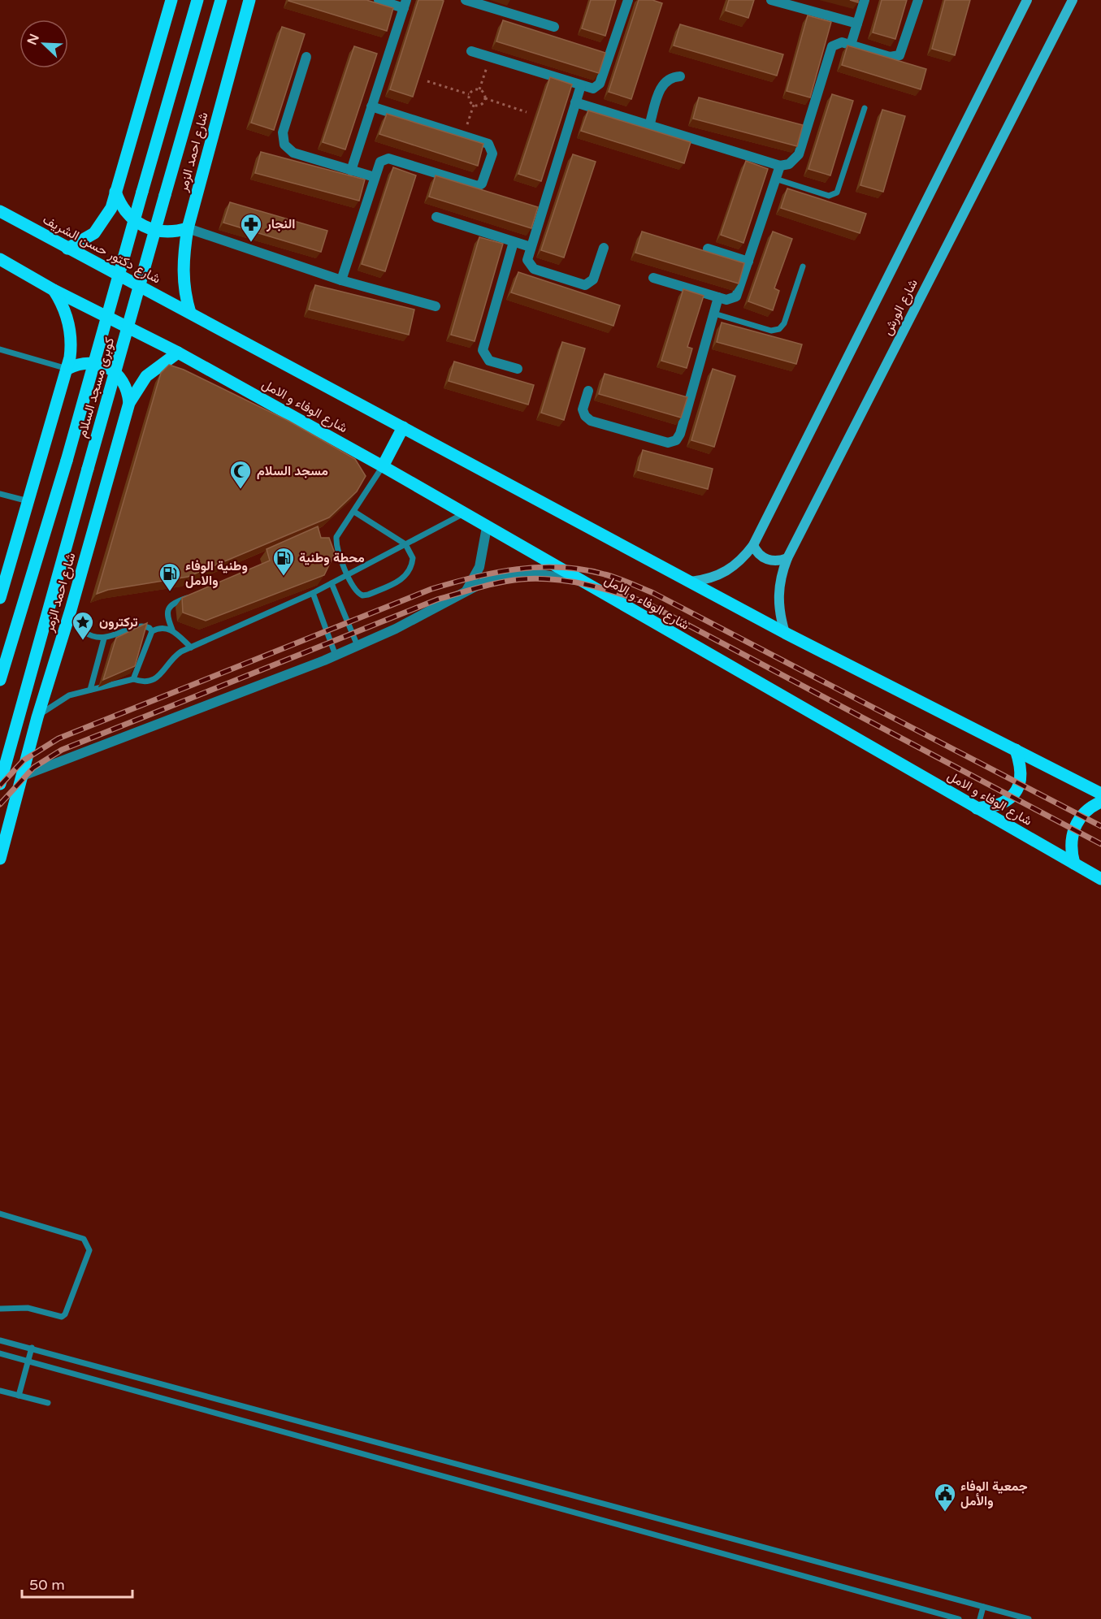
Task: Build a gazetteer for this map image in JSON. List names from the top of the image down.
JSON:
{
  "streets": {
    "main road": [
      "شارع احمد الزمر",
      "شارع دكتور حسن الشريف",
      "كوبرى مسجد السلام",
      "شارع الوفاء و الامل"
    ],
    "street": ["شارع الورش"]
  },
  "crossings": [
    ["شارع احمد الزمر", "شارع دكتور حسن الشريف"],
    ["شارع احمد الزمر", "شارع الوفاء و الامل"],
    ["شارع دكتور حسن الشريف", "شارع الوفاء و الامل"],
    ["شارع الورش", "شارع الوفاء و الامل"]
  ],
  "places": {
    "pharmacy": ["النجار"],
    "mosque": ["مسجد السلام"],
    "fuel station": ["محطة وطنية", "وطنية الوفاء والامل"],
    "place": ["تركترون"],
    "public building": ["جمعية الوفاء والأمل"]
  },
  "scale_bar": "50 m",
  "north": "top left"
}
